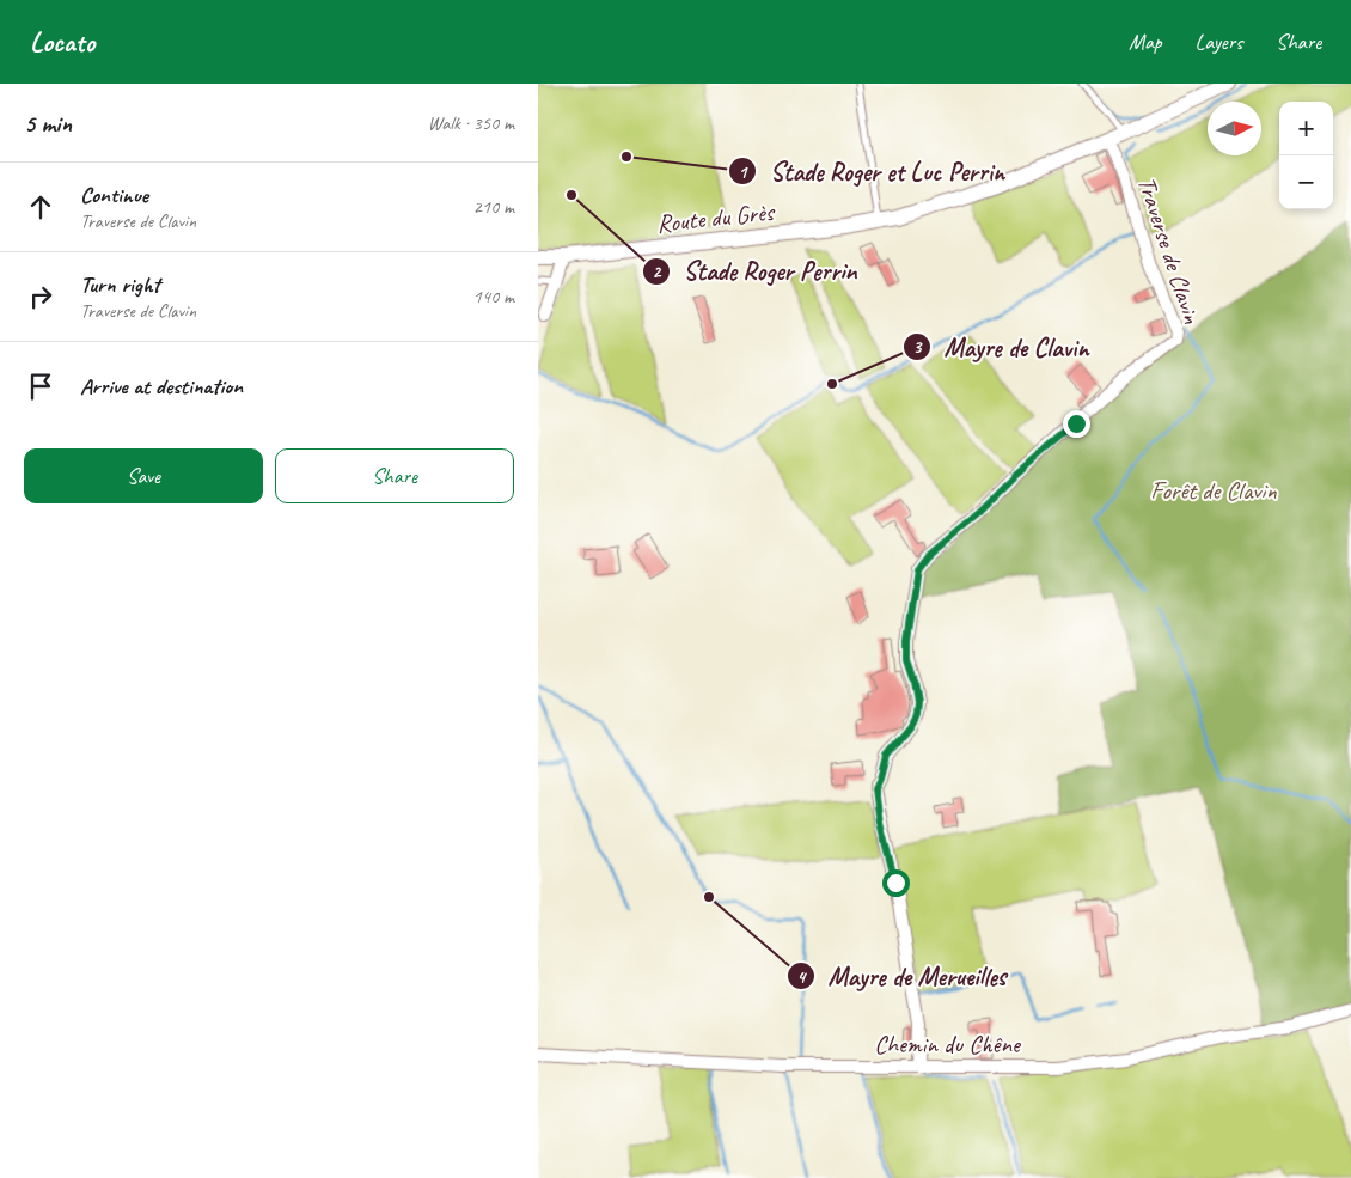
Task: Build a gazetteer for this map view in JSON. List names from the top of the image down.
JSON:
{
  "streets": {
    "street": ["Route du Grès", "Traverse de Clavin", "Chemin du Chêne"]
  },
  "crossings": [
    ["Route du Grès", "Traverse de Clavin"],
    ["Traverse de Clavin", "Chemin du Chêne"]
  ],
  "parks": ["Forêt de Clavin"],
  "places": [
    "Stade Roger et Luc Perrin",
    "Stade Roger Perrin",
    "Mayre de Clavin",
    "Mayre de Merueilles"
  ],
  "north": "right",
  "page": {
    "header": "Locato",
    "nav": ["Map", "Layers", "Share"],
    "heading": ["5 min", "Walk · 350 m"],
    "map_buttons": ["+", "−"],
    "list": [
      ["Continue", "Traverse de Clavin", "210 m"],
      ["Turn right", "Traverse de Clavin", "140 m"],
      "Arrive at destination"
    ],
    "buttons": ["Save", "Share"]
  }
}
